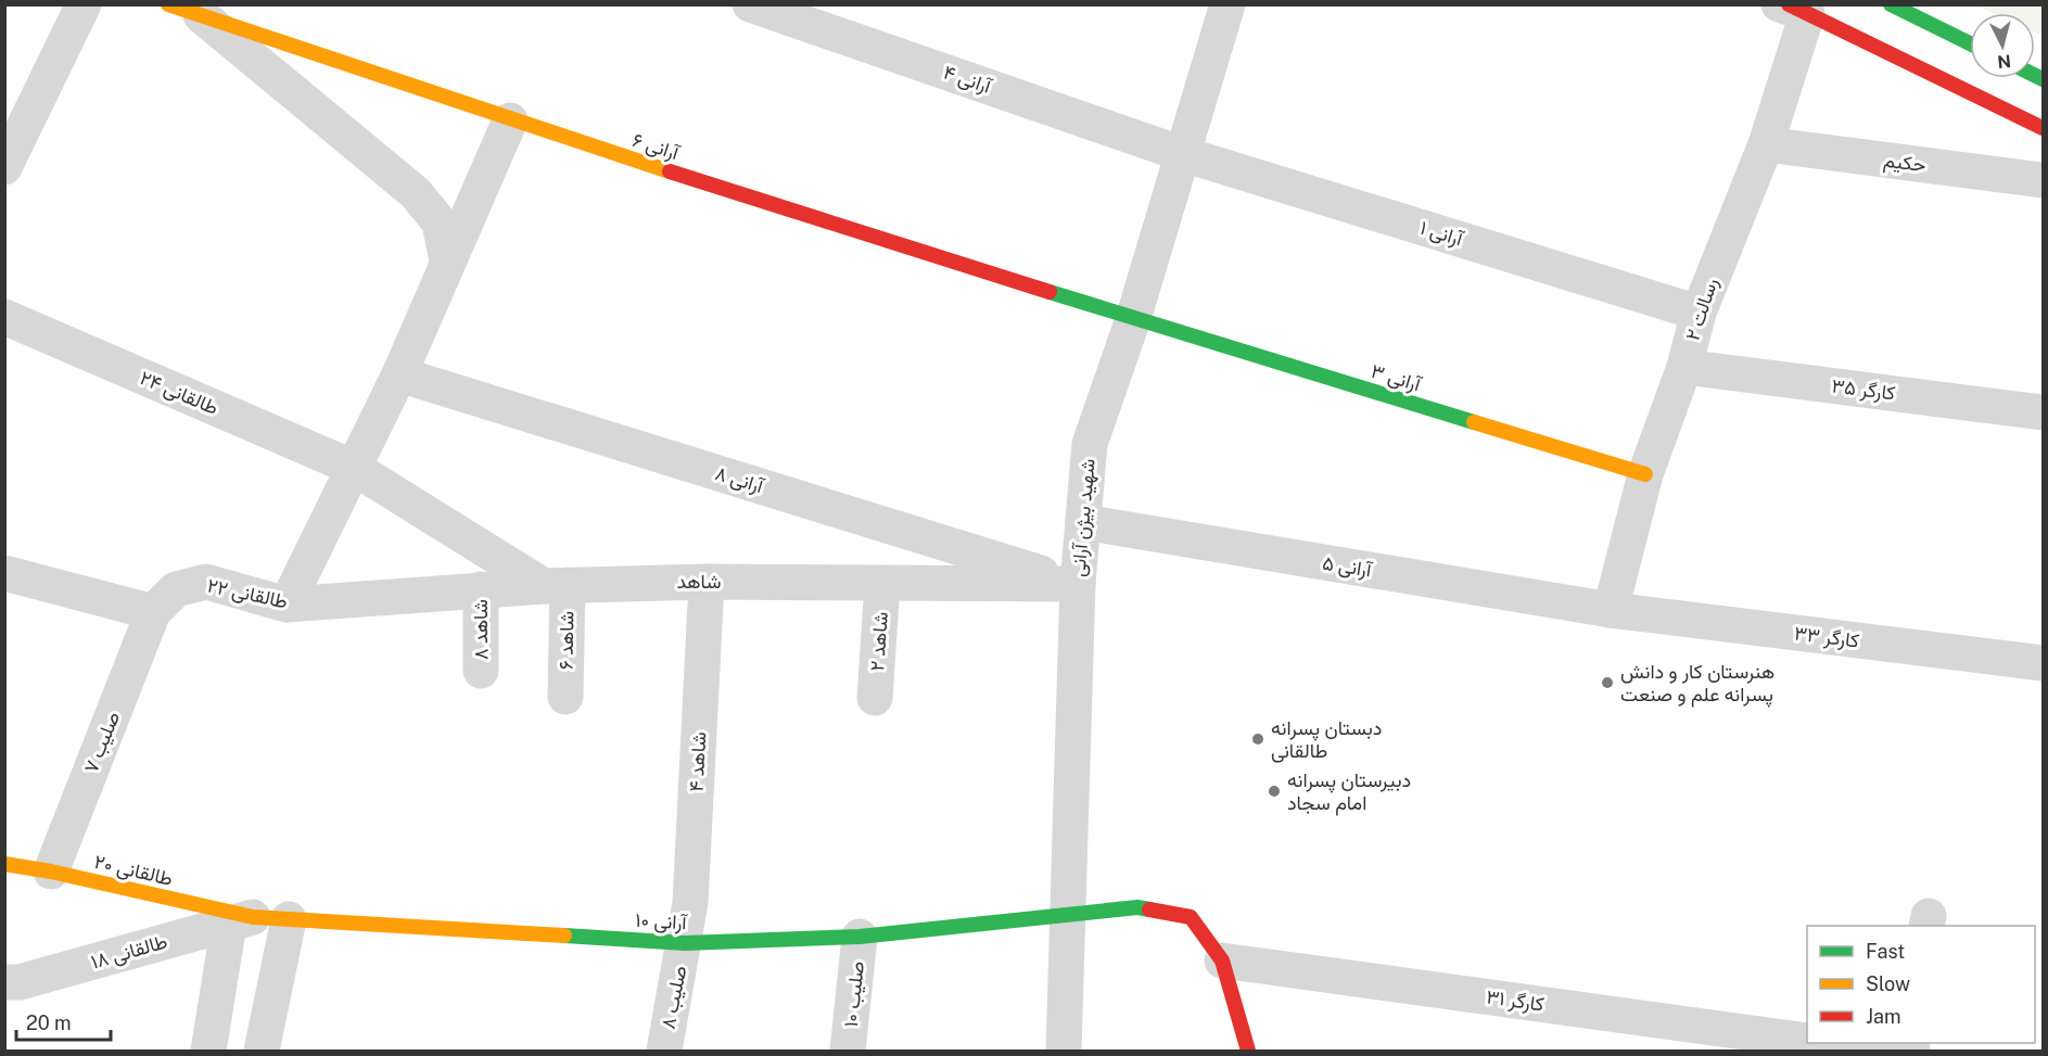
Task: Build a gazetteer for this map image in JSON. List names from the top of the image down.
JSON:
{
  "streets": {
    "street": [
      "آرانی ۴",
      "آرانی ۶",
      "حکیم",
      "آرانی ۱",
      "رسالت ۲",
      "آرانی ۳",
      "کارگر ۳۵",
      "طالقانی ۲۴",
      "آرانی ۸",
      "شهید بیژن آرانی",
      "آرانی ۵",
      "شاهد",
      "طالقانی ۲۲",
      "شاهد ۸",
      "کارگر ۳۳",
      "شاهد ۶",
      "شاهد ۲",
      "صلیب ۷",
      "شاهد ۴",
      "طالقانی ۲۰",
      "آرانی ۱۰",
      "طالقانی ۱۸",
      "صلیب ۱۰",
      "صلیب ۸",
      "کارگر ۳۱"
    ]
  },
  "crossings": [
    ["آرانی ۴", "آرانی ۱"],
    ["آرانی ۴", "شهید بیژن آرانی"],
    ["آرانی ۶", "آرانی ۳"],
    ["آرانی ۶", "شهید بیژن آرانی"],
    ["حکیم", "رسالت ۲"],
    ["آرانی ۱", "رسالت ۲"],
    ["آرانی ۱", "شهید بیژن آرانی"],
    ["رسالت ۲", "آرانی ۳"],
    ["رسالت ۲", "کارگر ۳۵"],
    ["رسالت ۲", "آرانی ۵"],
    ["رسالت ۲", "کارگر ۳۳"],
    ["آرانی ۳", "شهید بیژن آرانی"],
    ["آرانی ۸", "شهید بیژن آرانی"],
    ["آرانی ۸", "شاهد"],
    ["شهید بیژن آرانی", "آرانی ۵"],
    ["شهید بیژن آرانی", "شاهد"],
    ["شهید بیژن آرانی", "آرانی ۱۰"],
    ["آرانی ۵", "کارگر ۳۳"],
    ["شاهد", "طالقانی ۲۲"],
    ["شاهد", "شاهد ۶"],
    ["شاهد", "شاهد ۲"],
    ["شاهد", "شاهد ۴"],
    ["طالقانی ۲۲", "شاهد ۸"],
    ["طالقانی ۲۲", "شاهد ۶"],
    ["طالقانی ۲۲", "صلیب ۷"],
    ["صلیب ۷", "طالقانی ۲۰"],
    ["شاهد ۴", "آرانی ۱۰"],
    ["شاهد ۴", "صلیب ۸"],
    ["طالقانی ۲۰", "آرانی ۱۰"],
    ["طالقانی ۲۰", "طالقانی ۱۸"],
    ["آرانی ۱۰", "طالقانی ۱۸"],
    ["آرانی ۱۰", "صلیب ۱۰"],
    ["آرانی ۱۰", "صلیب ۸"],
    ["آرانی ۱۰", "کارگر ۳۱"]
  ],
  "places": ["هنرستان کار و دانش پسرانه علم و صنعت", "دبستان پسرانه طالقانی", "دبیرستان پسرانه امام سجاد"],
  "legend": ["Fast", "Slow", "Jam"],
  "scale_bar": "20 m",
  "north": "bottom"
}
